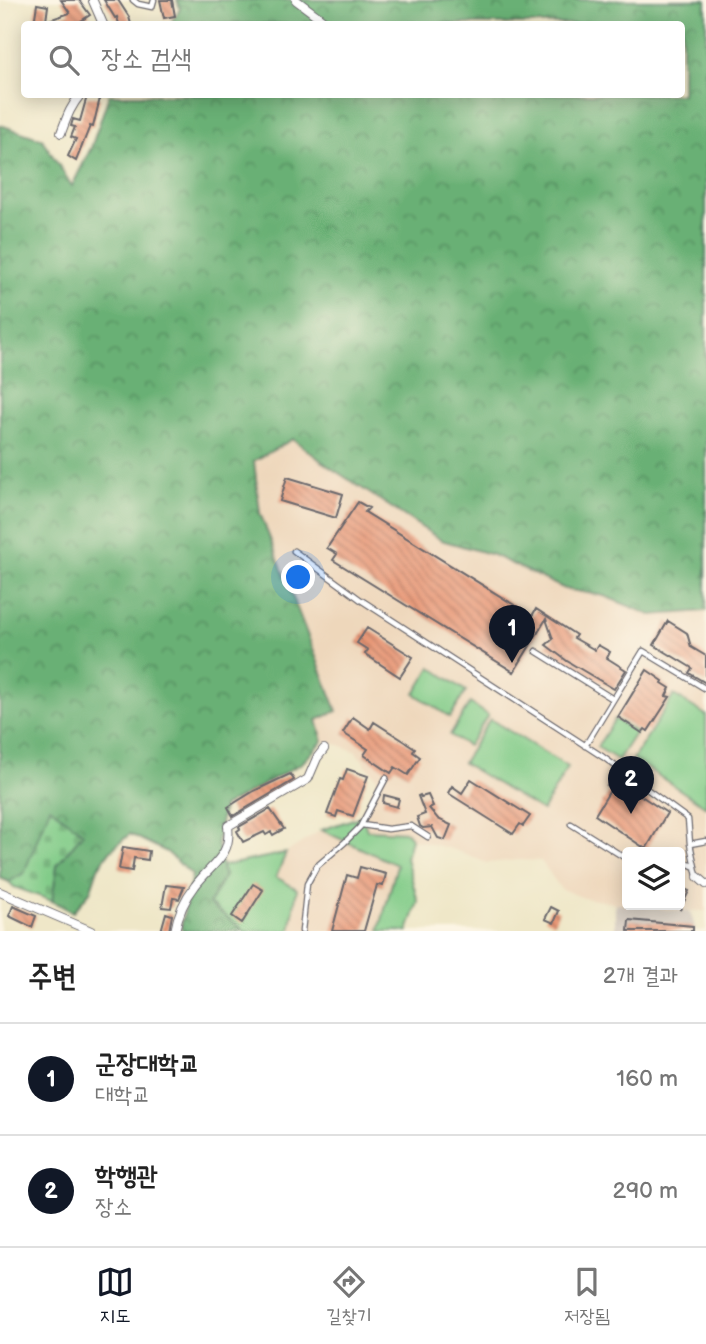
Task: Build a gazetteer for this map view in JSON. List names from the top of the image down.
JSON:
{
  "page": {
    "search": "장소 검색",
    "pins": ["1", "2"],
    "heading": ["주변", "2개 결과"],
    "list": [
      {
        "mark": "1",
        "name": "군장대학교",
        "note": "대학교",
        "value": "160 m"
      },
      {
        "mark": "2",
        "name": "학행관",
        "note": "장소",
        "value": "290 m"
      }
    ],
    "nav": ["지도", "길찾기", "저장됨"]
  }
}
